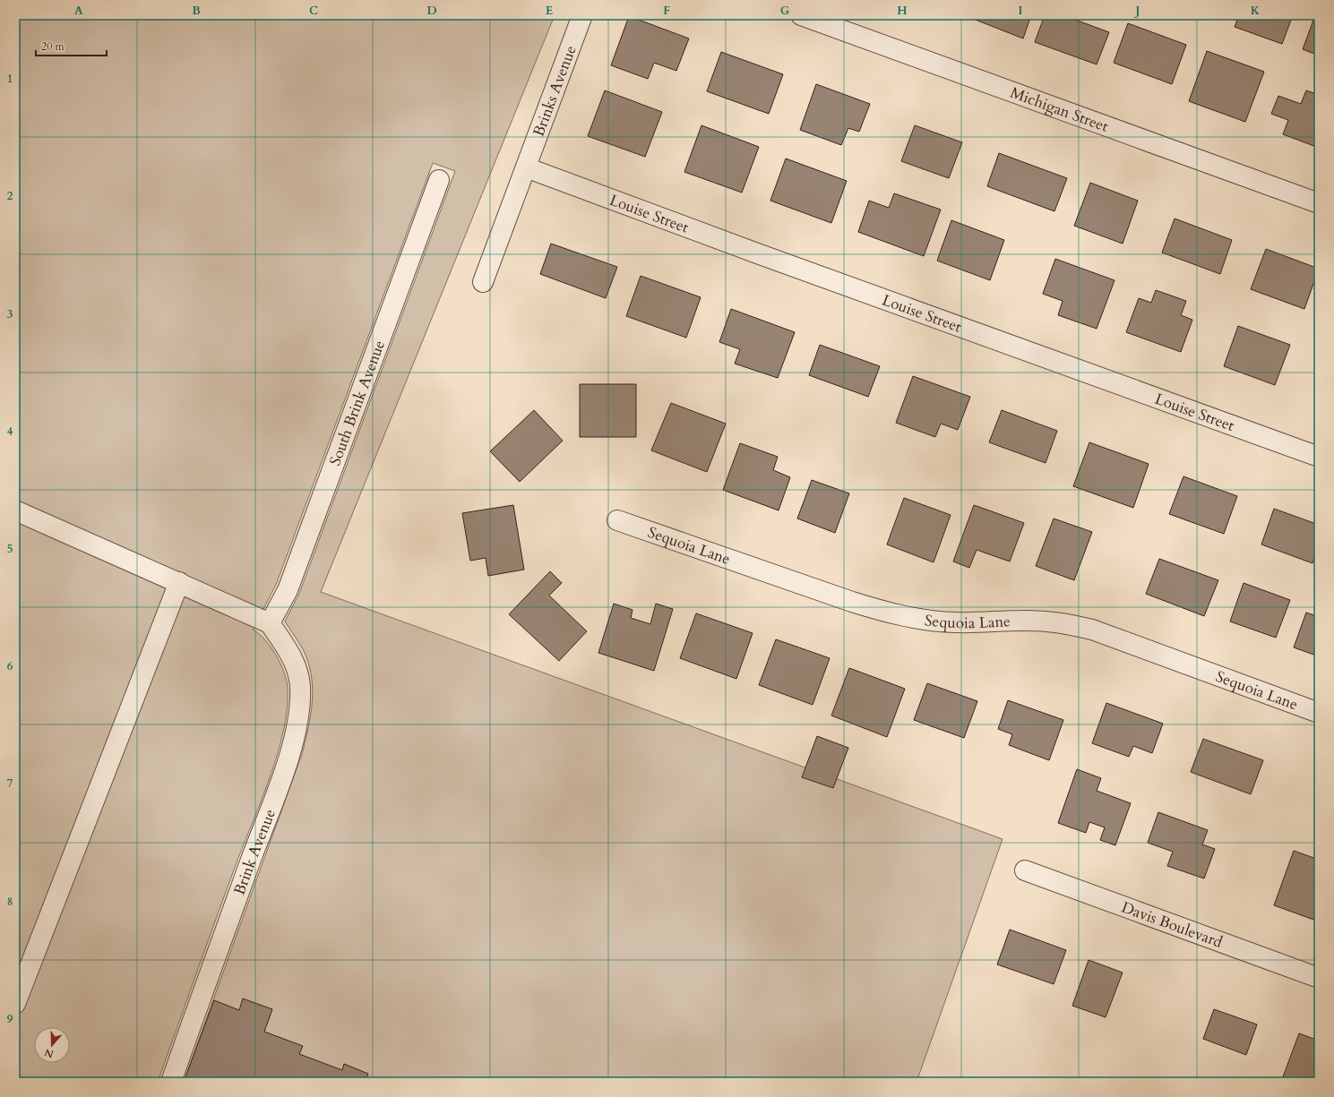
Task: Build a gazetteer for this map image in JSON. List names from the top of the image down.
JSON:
{
  "streets": {
    "street": [
      "Brinks Avenue",
      "Michigan Street",
      "Louise Street",
      "South Brink Avenue",
      "Sequoia Lane",
      "Brink Avenue",
      "Davis Boulevard"
    ]
  },
  "crossings": [
    ["Brinks Avenue", "Louise Street"],
    ["South Brink Avenue", "Brink Avenue"]
  ],
  "scale_bar": "20 m",
  "north": "bottom",
  "grid": {
    "columns": [
      "A",
      "B",
      "C",
      "D",
      "E",
      "F",
      "G",
      "H",
      "I",
      "J",
      "K"
    ],
    "rows": [
      "1",
      "2",
      "3",
      "4",
      "5",
      "6",
      "7",
      "8",
      "9"
    ]
  }
}
